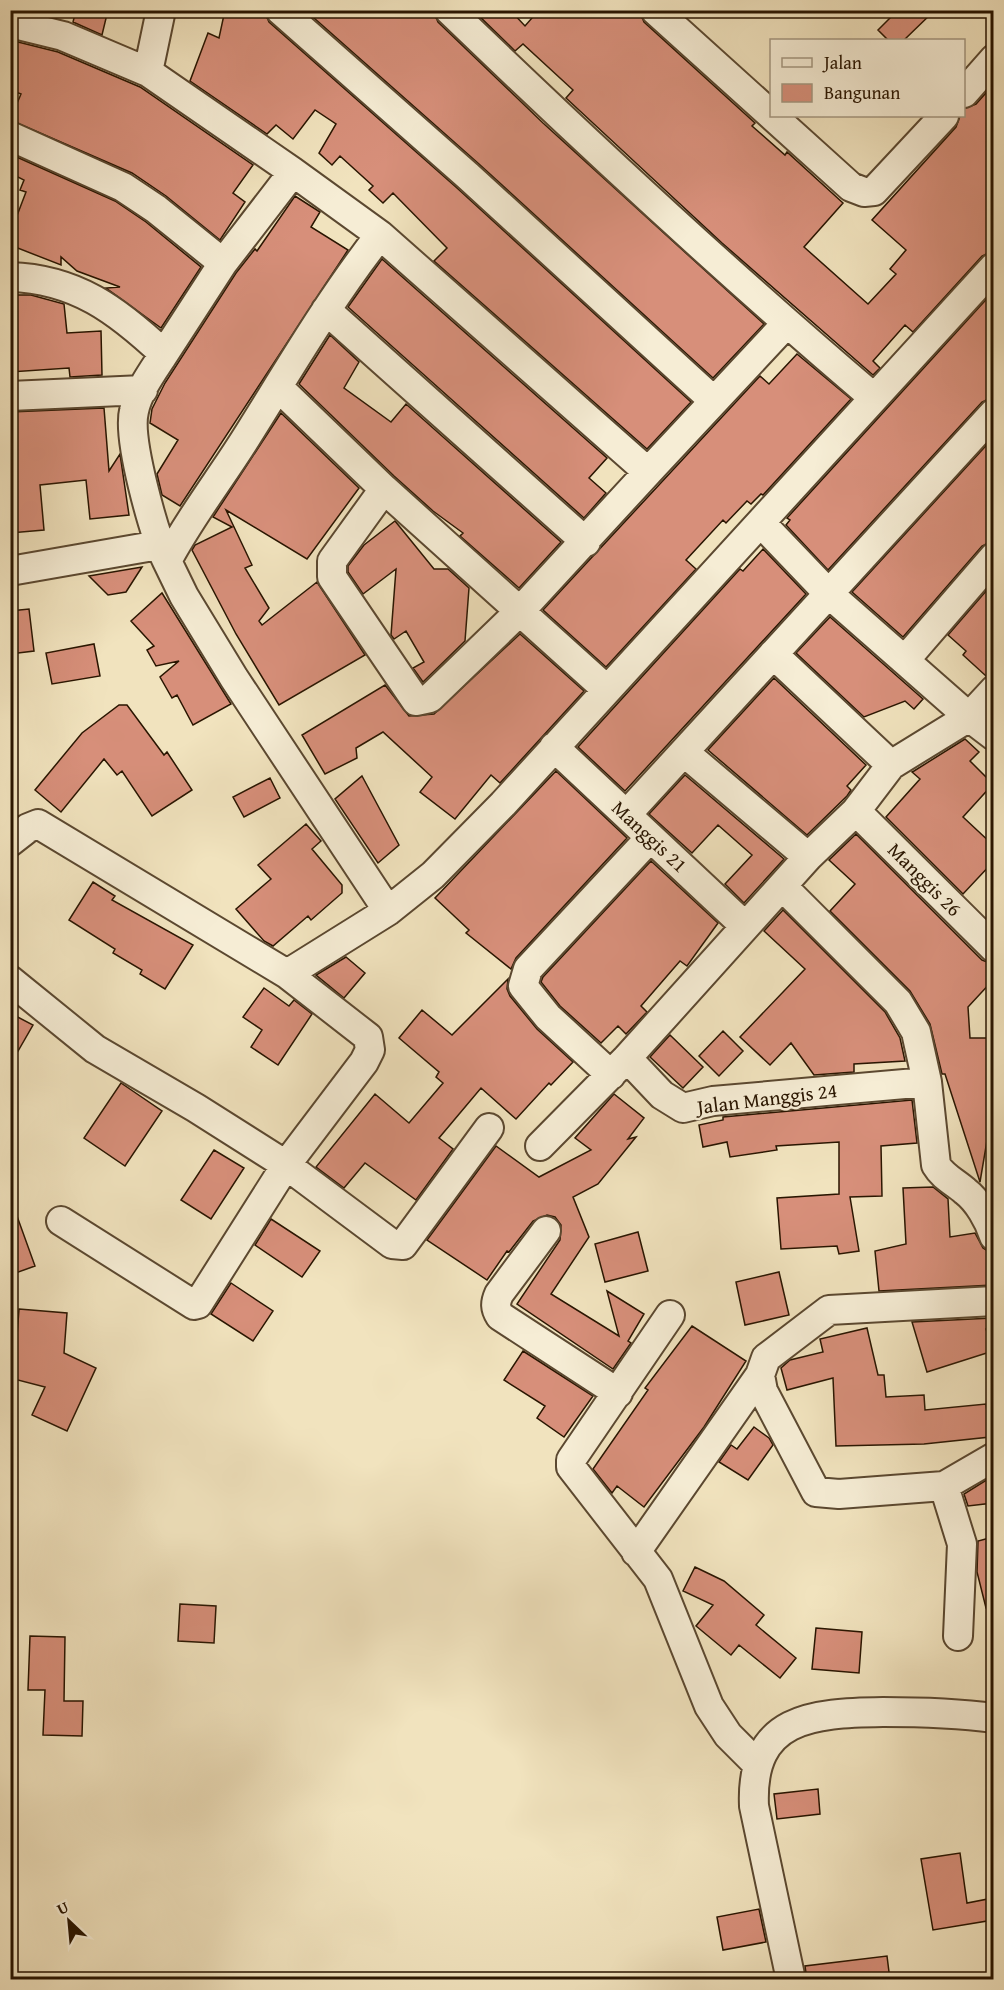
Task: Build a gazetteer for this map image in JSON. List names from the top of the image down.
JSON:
{
  "streets": {
    "street": ["Manggis 21", "Manggis 26", "Jalan Manggis 24"]
  },
  "crossings": [
    ["Manggis 21", "Jalan Manggis 24"]
  ],
  "legend": ["Jalan", "Bangunan"],
  "north": "top left"
}
